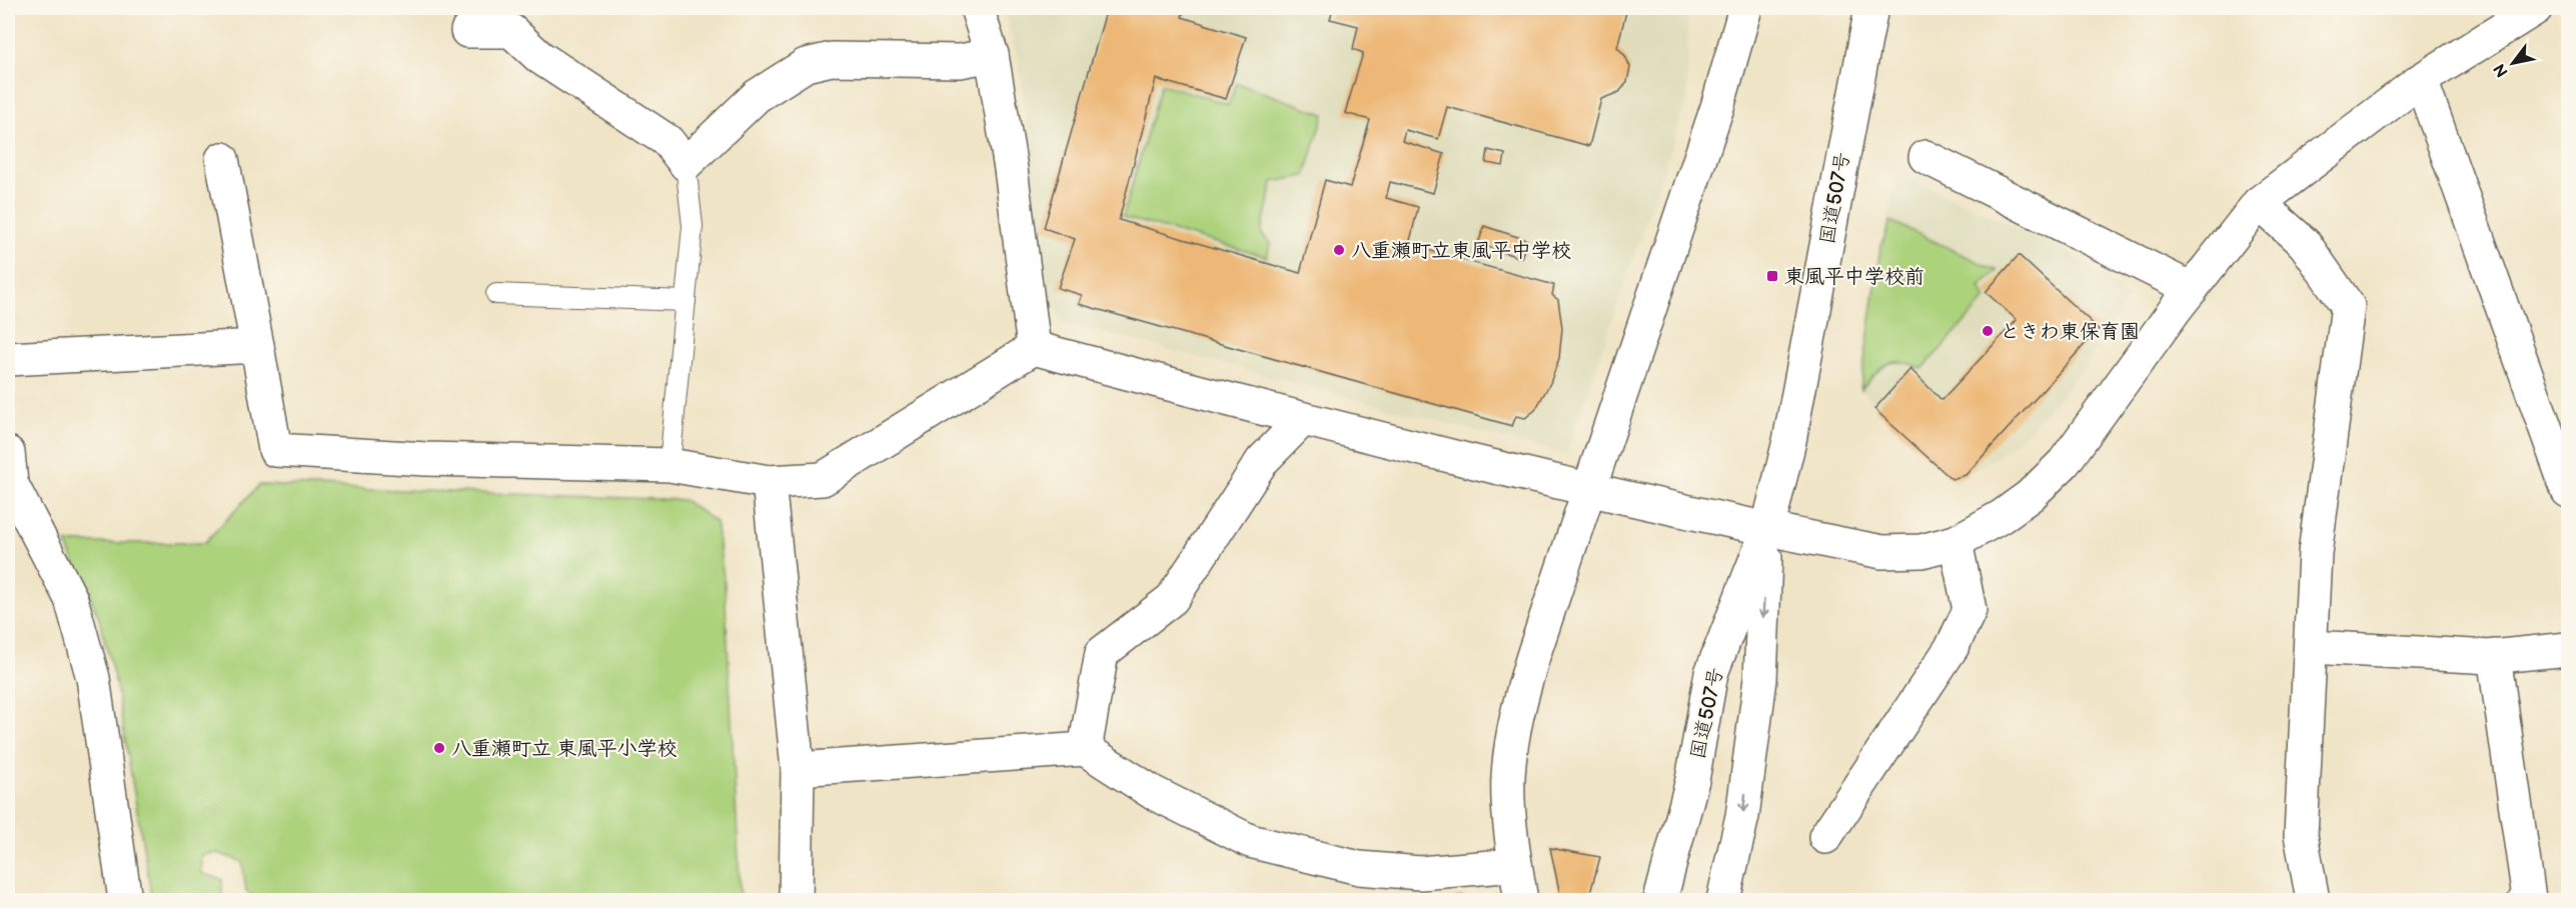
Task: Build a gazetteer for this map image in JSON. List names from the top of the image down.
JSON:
{
  "streets": {
    "main road": ["国道507号"]
  },
  "places": {
    "other": ["八重瀬町立東風平中学校", "ときわ東保育園", "八重瀬町立 東風平小学校"],
    "transit": ["東風平中学校前"]
  },
  "north": "bottom left"
}
